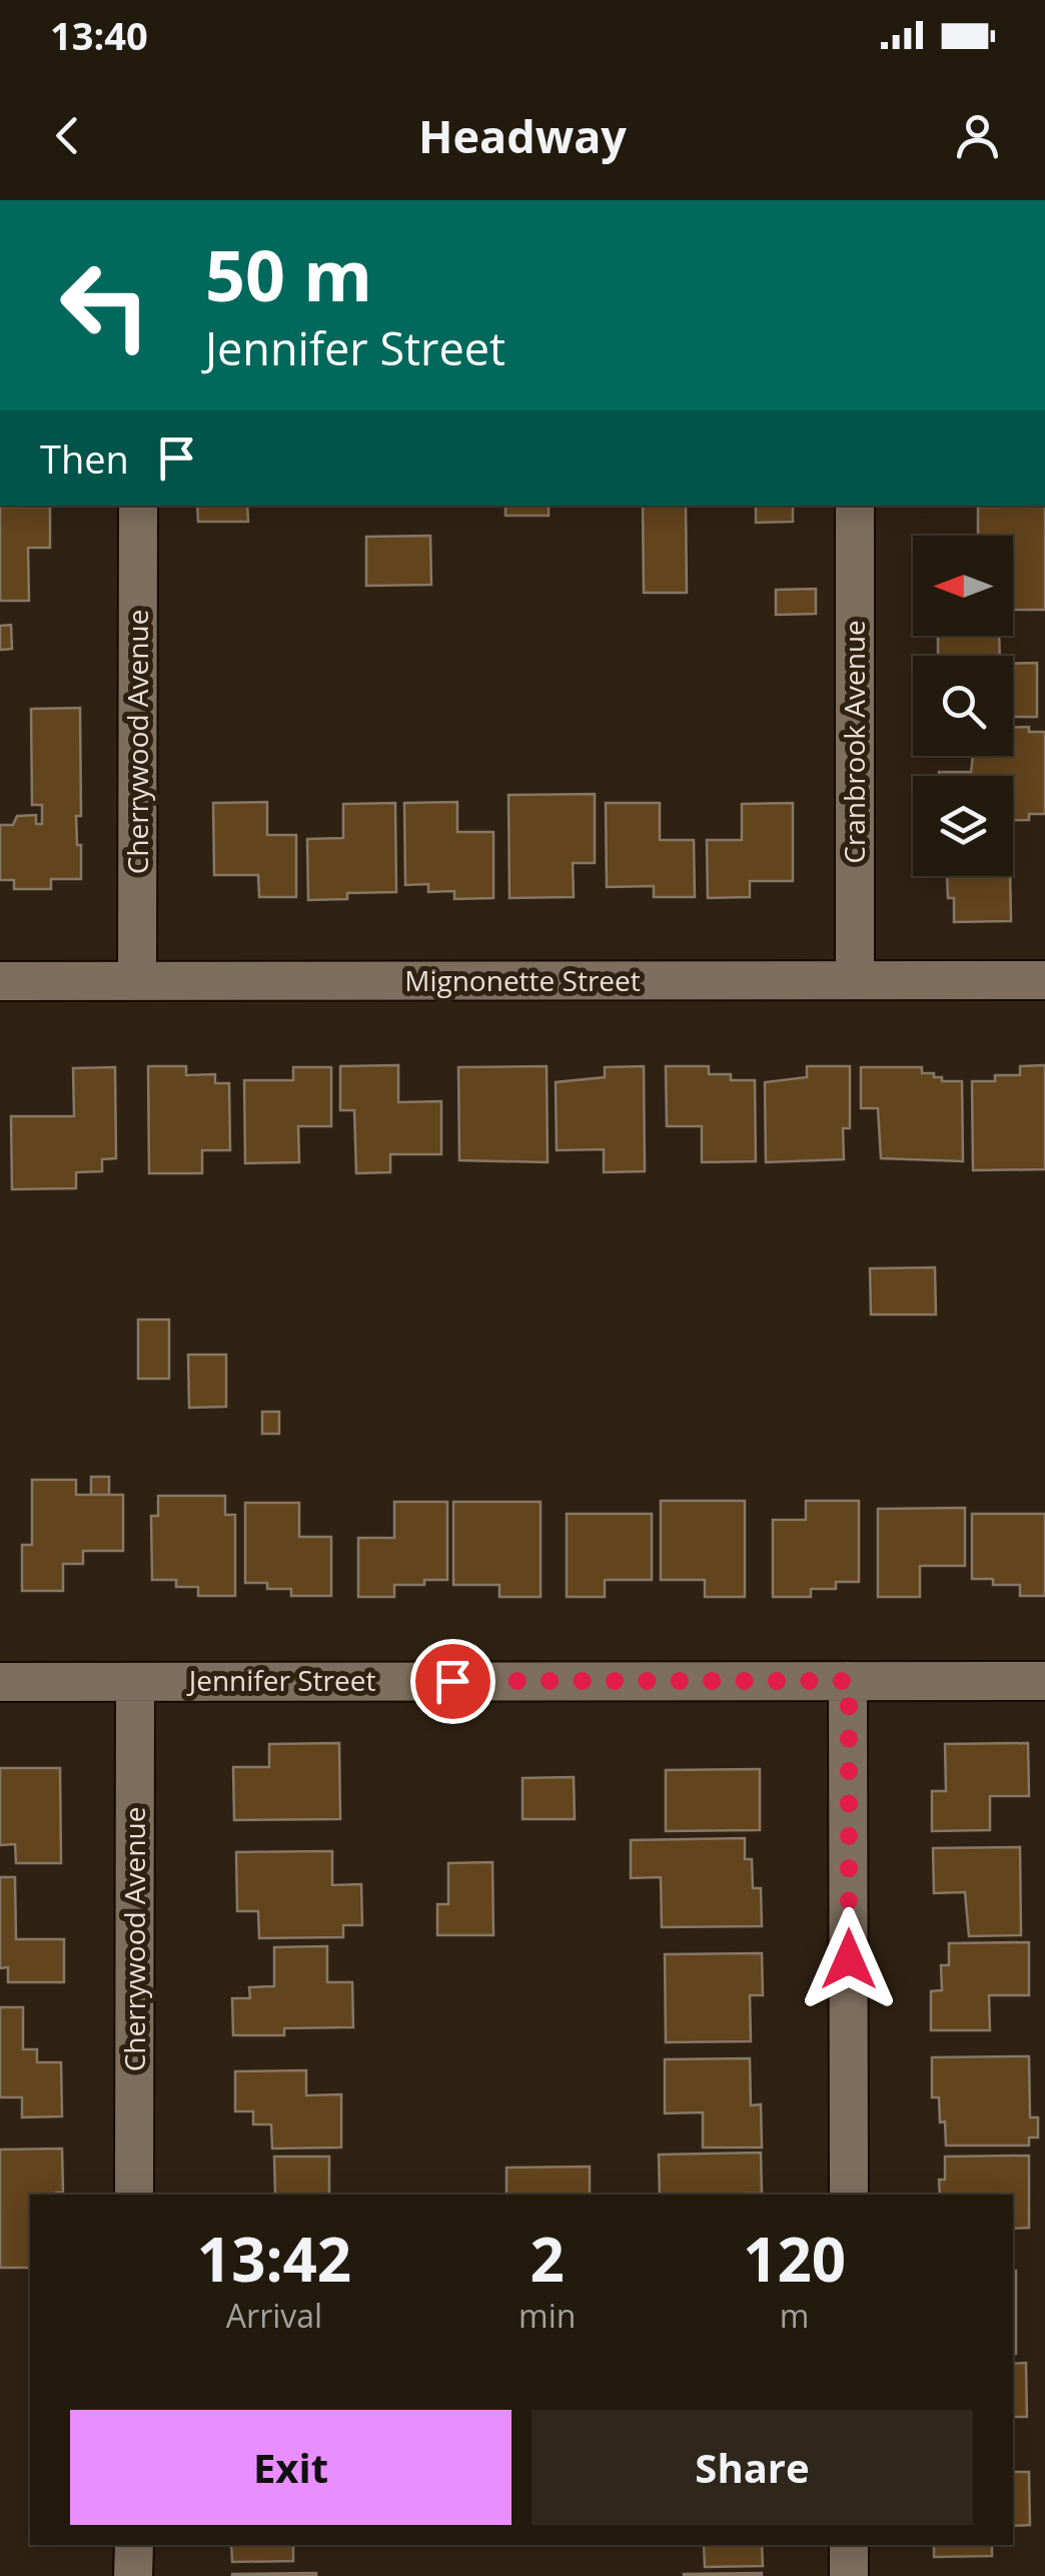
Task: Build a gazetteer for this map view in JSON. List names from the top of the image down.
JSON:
{
  "streets": {
    "street": [
      "Cherrywood Avenue",
      "Cranbrook Avenue",
      "Mignonette Street",
      "Jennifer Street"
    ]
  },
  "crossings": [
    ["Cherrywood Avenue", "Mignonette Street"],
    ["Cherrywood Avenue", "Jennifer Street"],
    ["Cranbrook Avenue", "Mignonette Street"]
  ],
  "north": "left",
  "page": {
    "status": "13:40",
    "header": "Headway",
    "turn": ["50 m", "Jennifer Street"],
    "then": "Then",
    "eta": [
      "13:42",
      "Arrival",
      "2",
      "min",
      "120",
      "m"
    ],
    "buttons": ["Exit", "Share"]
  }
}
